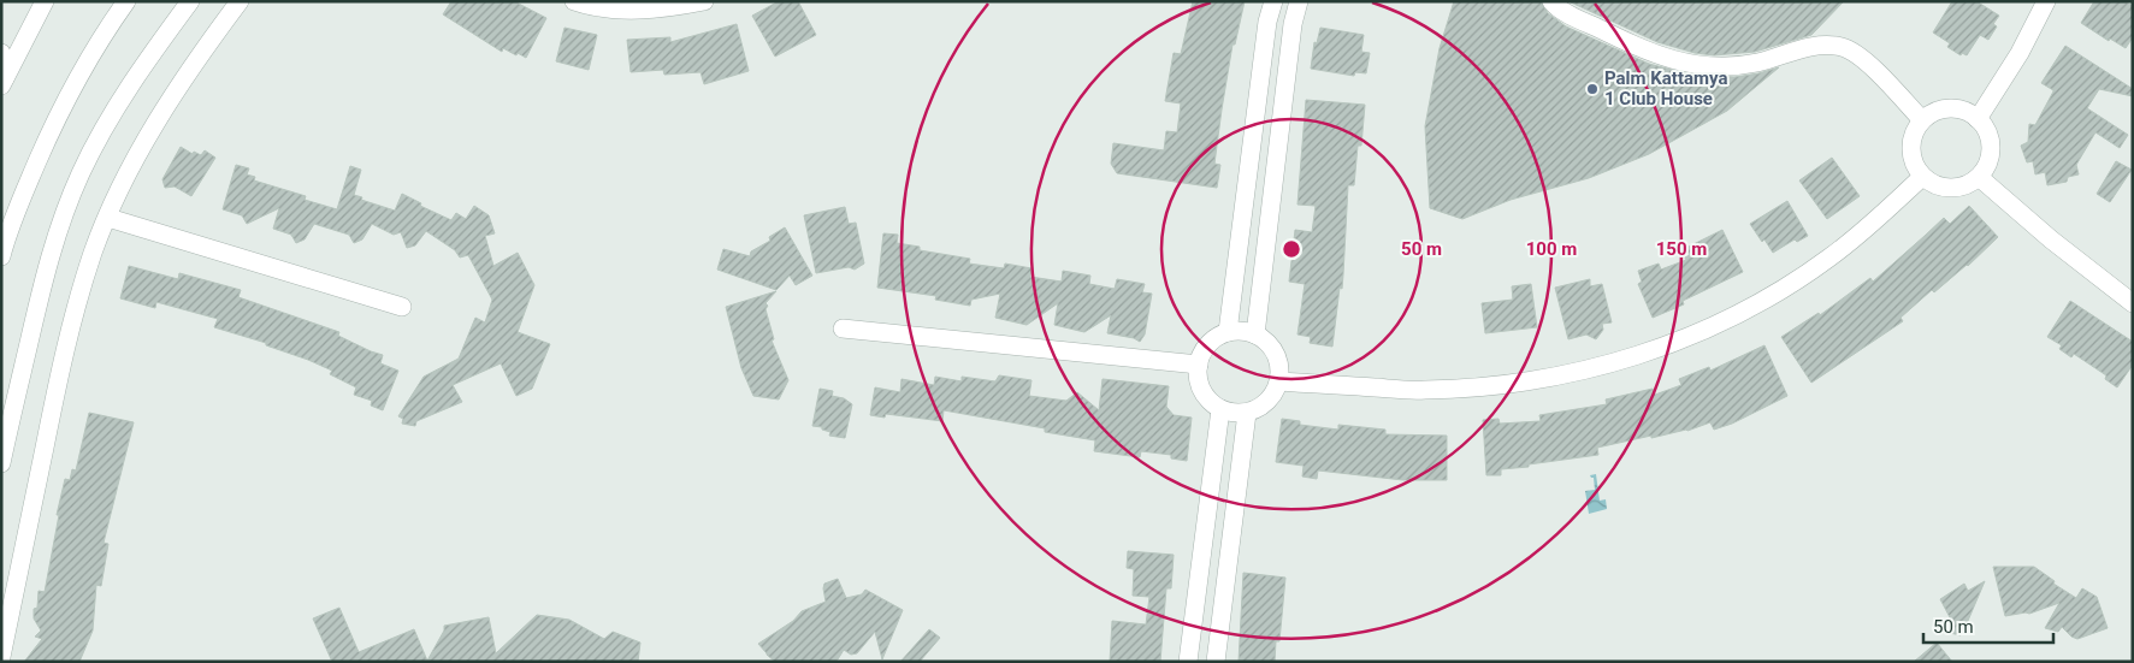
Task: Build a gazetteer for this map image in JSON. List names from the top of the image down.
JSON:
{
  "places": ["Palm Kattamya 1 Club House"],
  "scale_bar": "50 m",
  "rings": ["50 m", "100 m", "150 m"]
}
